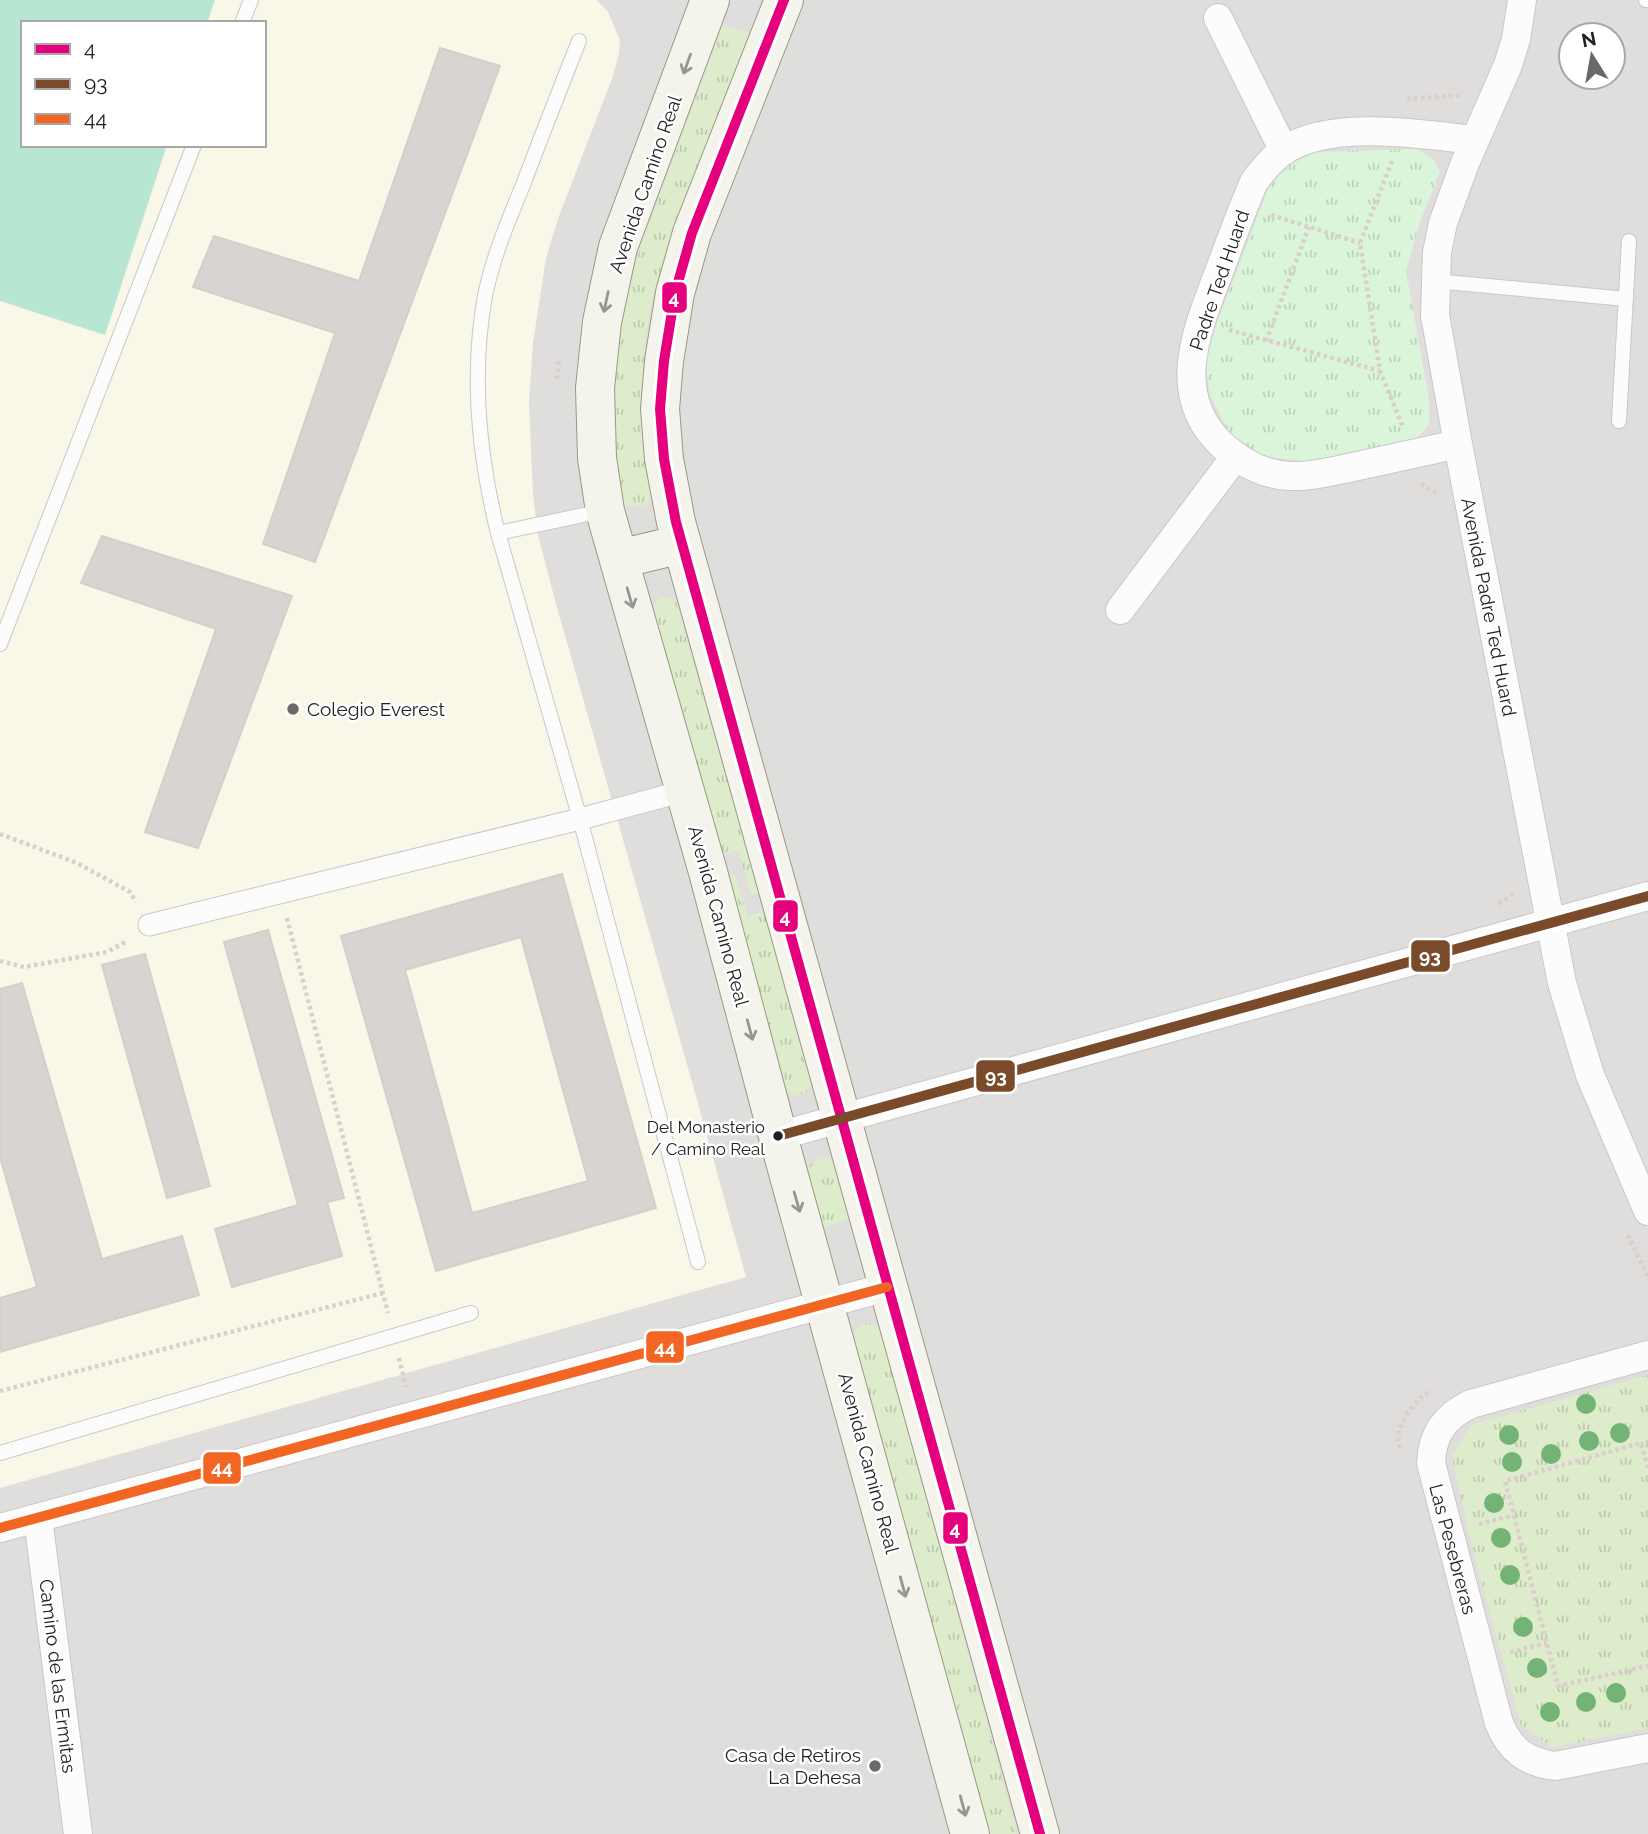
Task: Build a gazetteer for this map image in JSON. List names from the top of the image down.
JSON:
{
  "streets": {
    "main road": ["Avenida Camino Real"],
    "street": [
      "Padre Ted Huard",
      "Avenida Padre Ted Huard",
      "Las Pesebreras",
      "Camino de las Ermitas"
    ]
  },
  "crossings": [
    ["Padre Ted Huard", "Avenida Padre Ted Huard"]
  ],
  "places": ["Colegio Everest", "Del Monasterio / Camino Real", "Casa de Retiros La Dehesa"],
  "lines": ["transit line 4", "transit line 93", "transit line 44"],
  "legend": ["4", "93", "44"],
  "north": "top"
}
